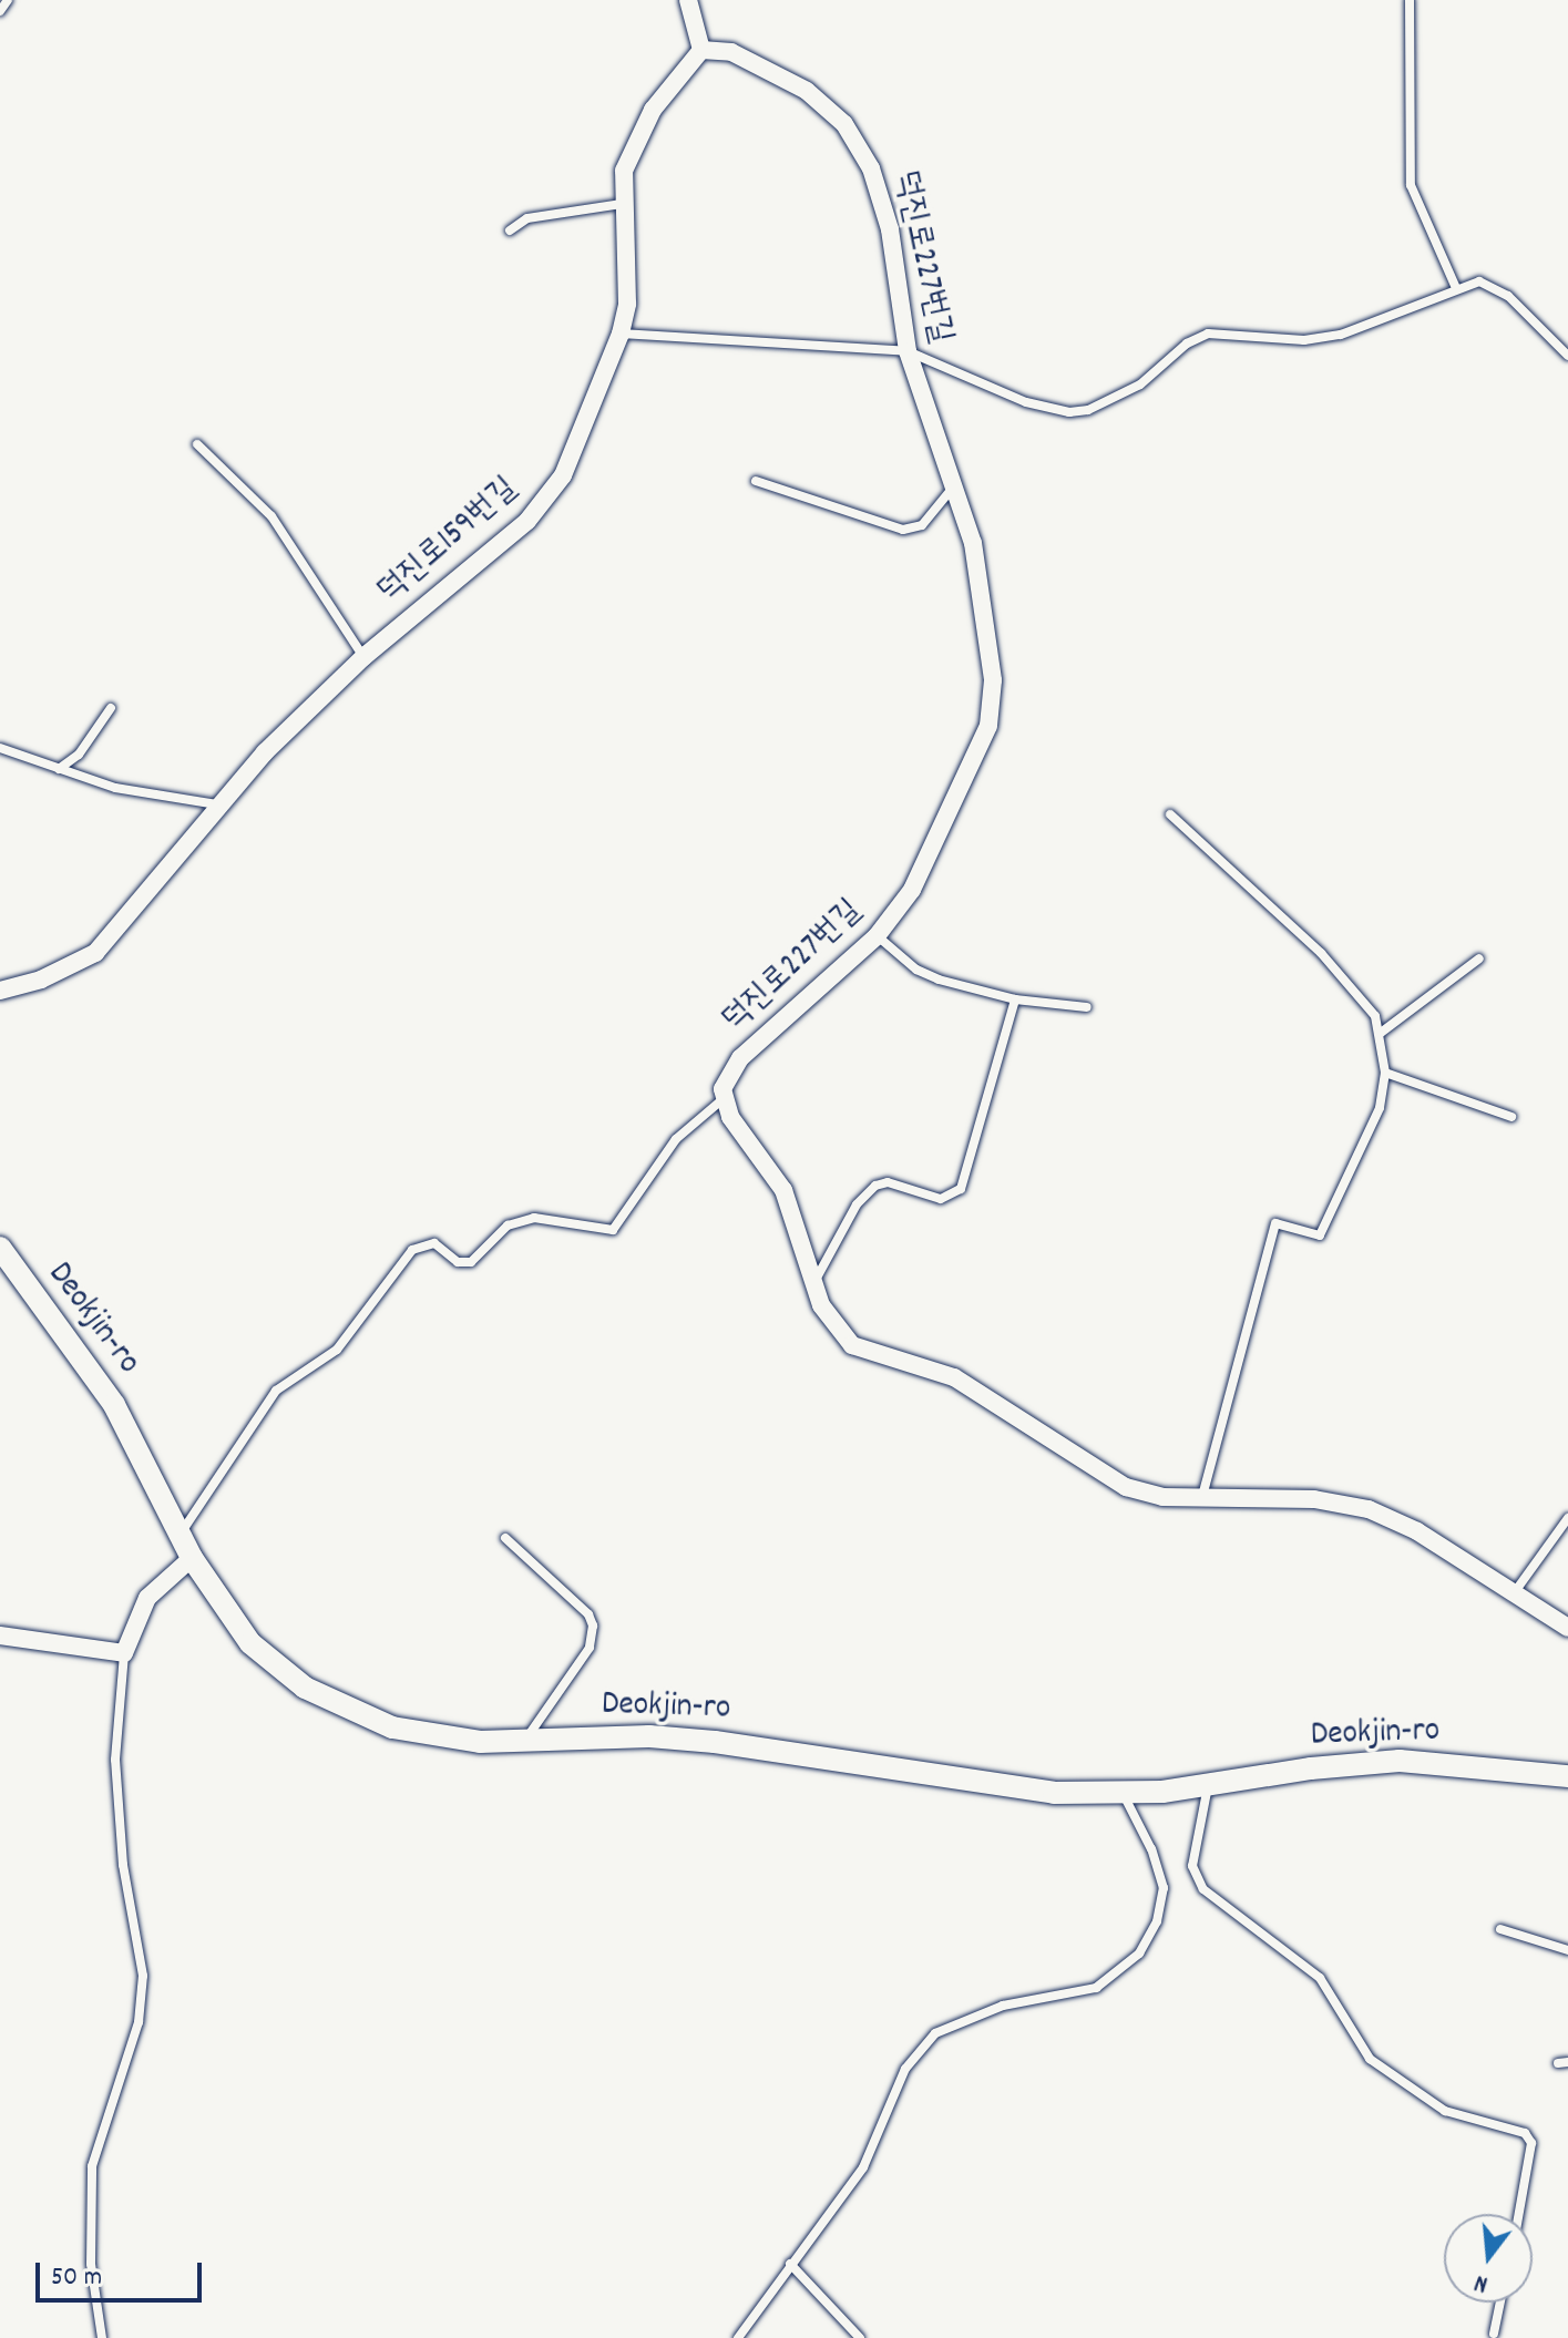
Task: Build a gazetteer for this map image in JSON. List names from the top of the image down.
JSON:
{
  "streets": {
    "street": ["덕진로227번길", "덕진로159번길", "Deokjin-ro"]
  },
  "crossings": [
    ["덕진로227번길", "덕진로159번길"]
  ],
  "scale_bar": "50 m",
  "north": "bottom"
}
